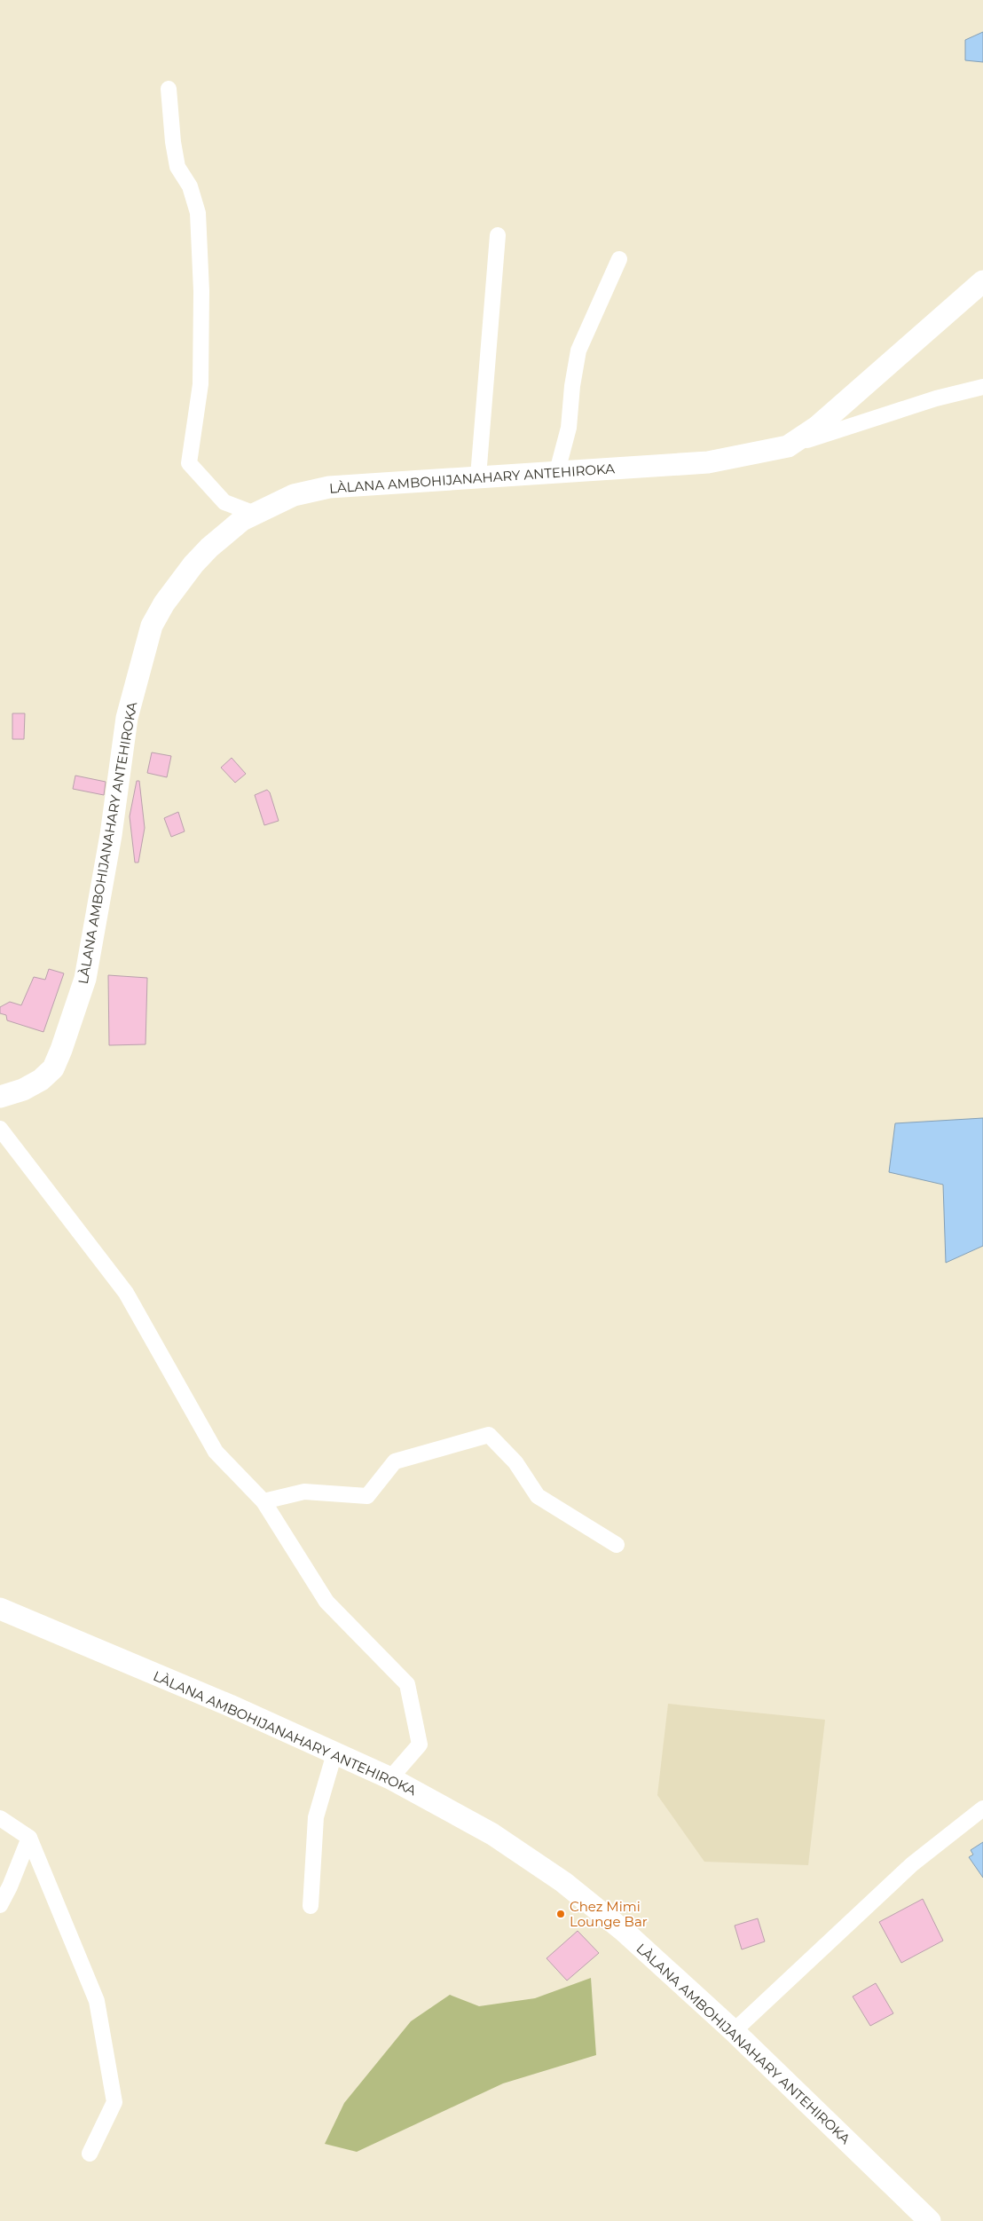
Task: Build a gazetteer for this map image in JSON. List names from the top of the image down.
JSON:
{
  "streets": {
    "street": ["LÀLANA AMBOHIJANAHARY ANTEHIROKA"]
  },
  "places": ["Chez Mimi Lounge Bar"]
}
